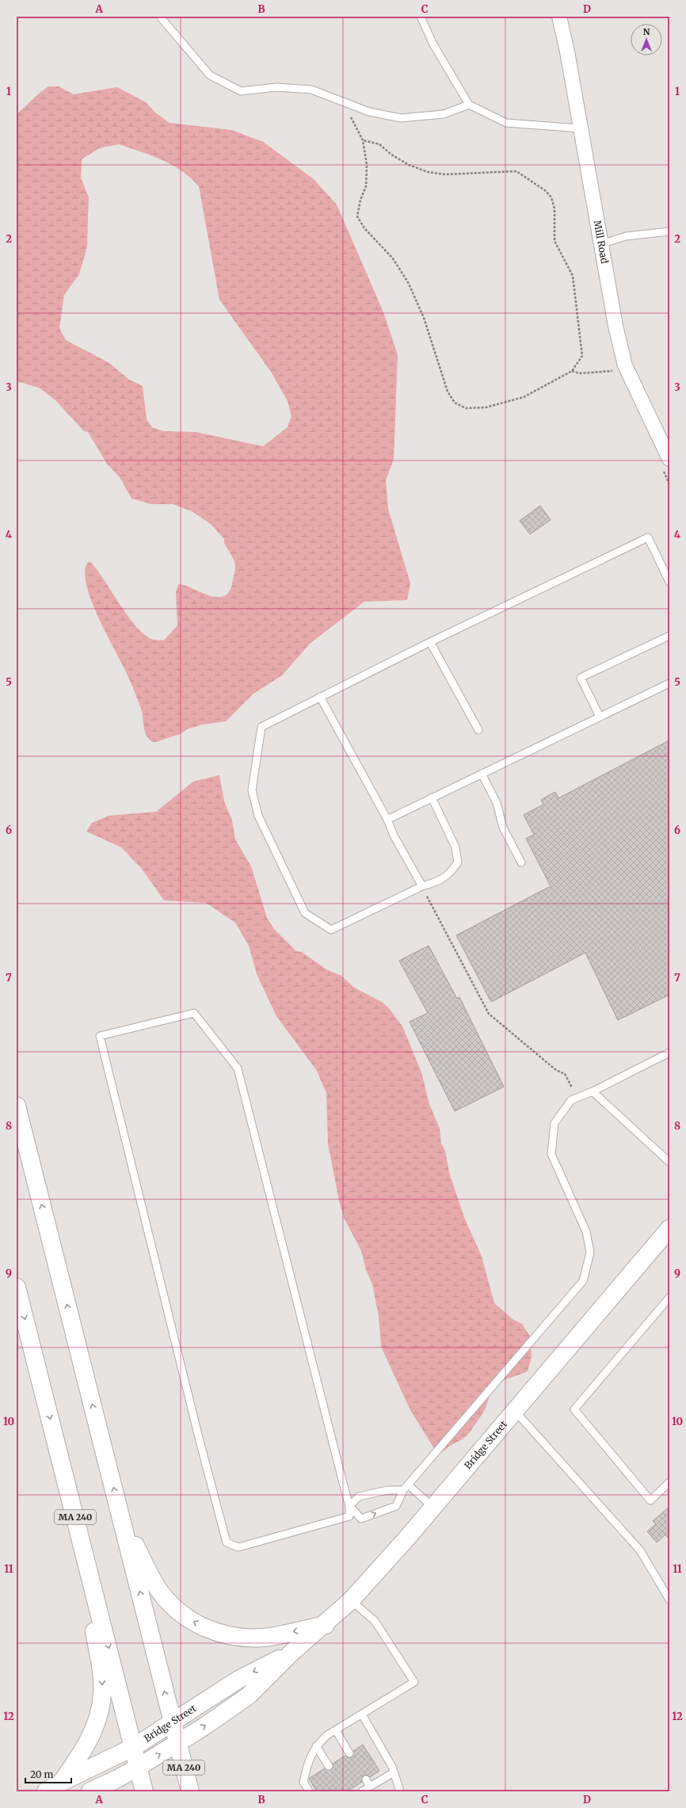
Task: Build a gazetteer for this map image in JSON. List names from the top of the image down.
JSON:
{
  "streets": {
    "main road": ["Bridge Street", "MA 240"],
    "street": ["Mill Road"]
  },
  "crossings": [
    ["Bridge Street", "MA 240"]
  ],
  "scale_bar": "20 m",
  "north": "top",
  "grid": {
    "columns": [
      "A",
      "B",
      "C",
      "D"
    ],
    "rows": [
      "1",
      "2",
      "3",
      "4",
      "5",
      "6",
      "7",
      "8",
      "9",
      "10",
      "11",
      "12"
    ]
  }
}
